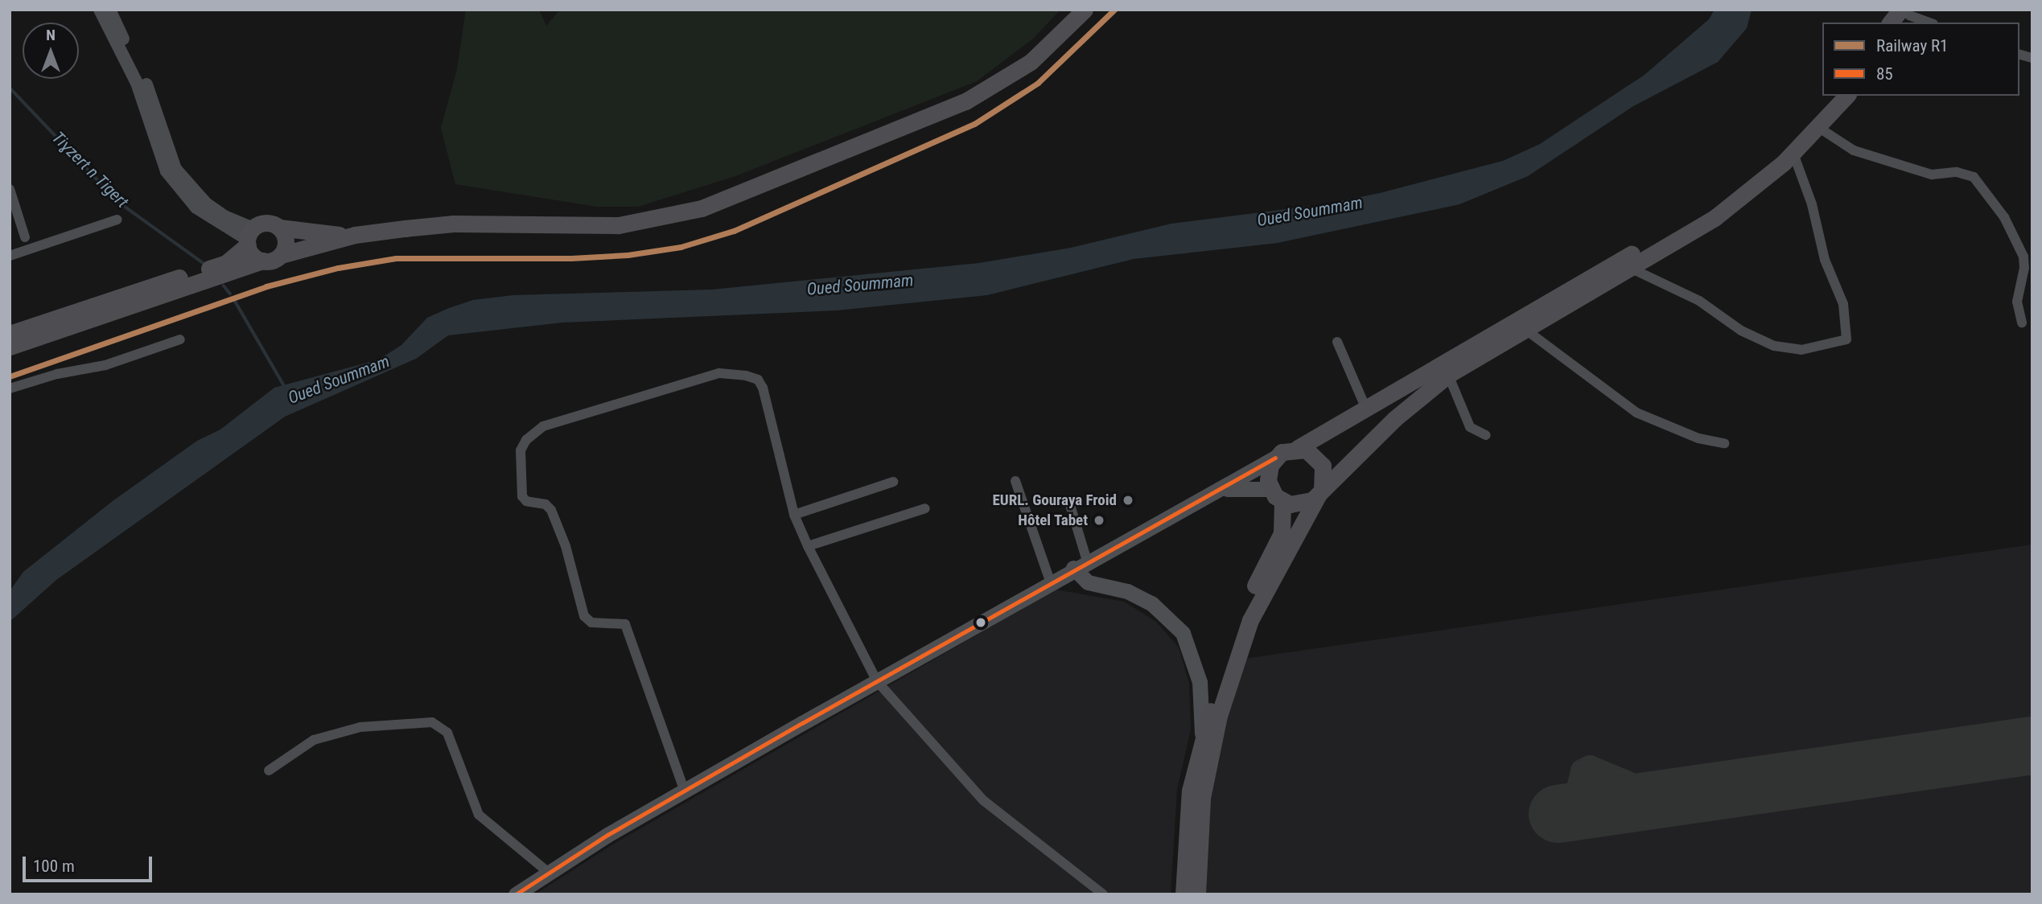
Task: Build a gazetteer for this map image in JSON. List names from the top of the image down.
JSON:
{
  "water": ["Tiɣzert n Tigert", "Oued Soummam"],
  "places": ["EURL. Gouraya Froid", "Hôtel Tabet"],
  "lines": ["rail line R1", "transit line 85"],
  "legend": ["Railway R1", "85"],
  "scale_bar": "100 m",
  "north": "top"
}
